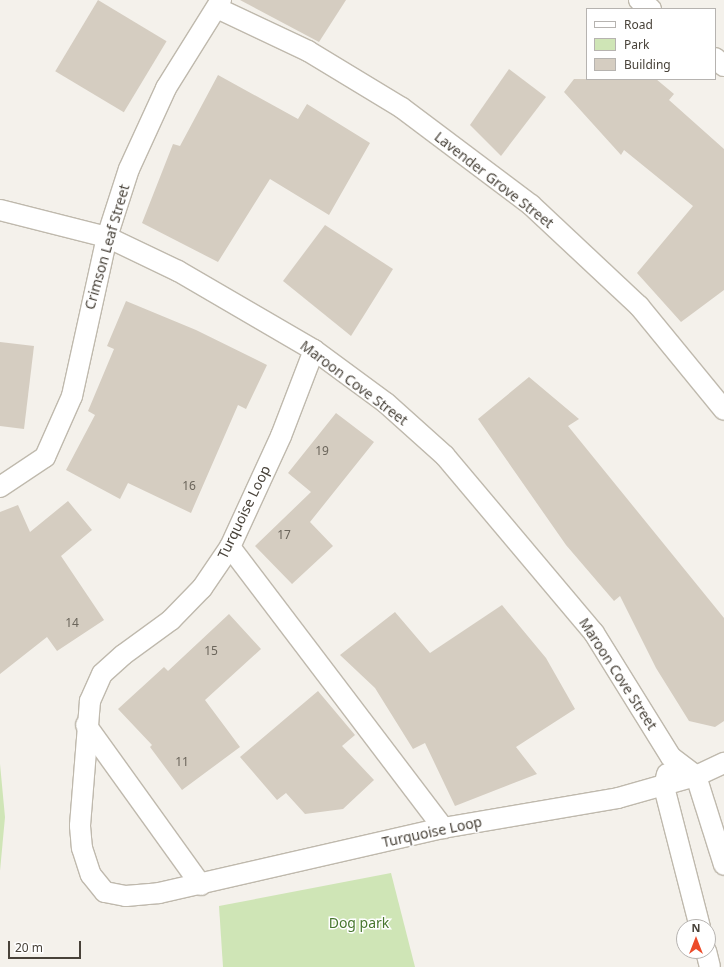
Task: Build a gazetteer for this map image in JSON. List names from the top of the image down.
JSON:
{
  "streets": {
    "street": [
      "Lavender Grove Street",
      "Crimson Leaf Street",
      "Maroon Cove Street",
      "Turquoise Loop"
    ]
  },
  "crossings": [
    ["Lavender Grove Street", "Crimson Leaf Street"],
    ["Crimson Leaf Street", "Maroon Cove Street"],
    ["Maroon Cove Street", "Turquoise Loop"]
  ],
  "parks": ["Dog park"],
  "house_numbers": [
    "19",
    "16",
    "17",
    "14",
    "15",
    "11"
  ],
  "legend": ["Road", "Park", "Building"],
  "scale_bar": "20 m",
  "north": "top"
}
